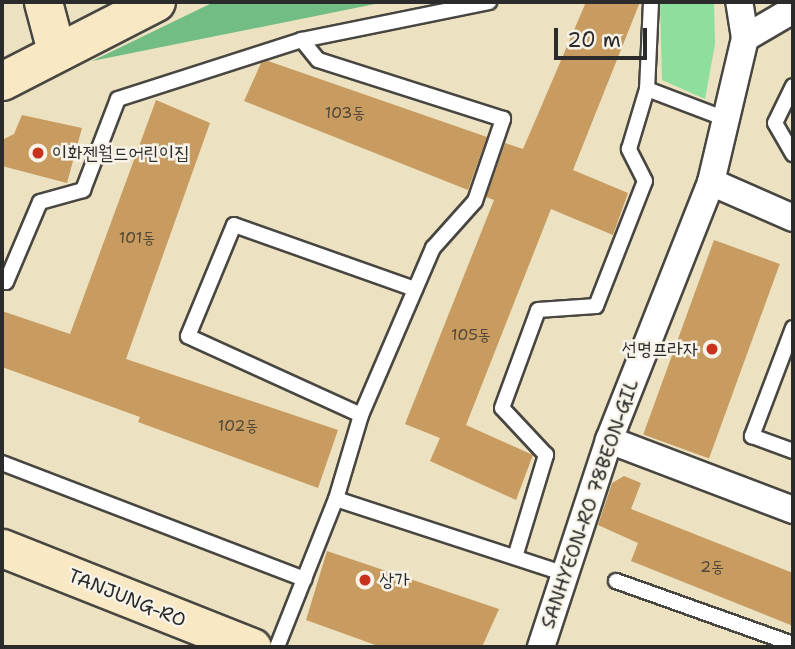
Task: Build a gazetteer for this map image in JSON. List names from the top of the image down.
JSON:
{
  "streets": {
    "main road": ["TANJUNG-RO"],
    "street": ["SANHYEON-RO 78BEON-GIL"]
  },
  "places": ["이화젠월드어린이집", "선명프라자", "상가"],
  "house_numbers": [
    "103동",
    "101동",
    "105동",
    "102동",
    "2동"
  ],
  "scale_bar": "20 m"
}
